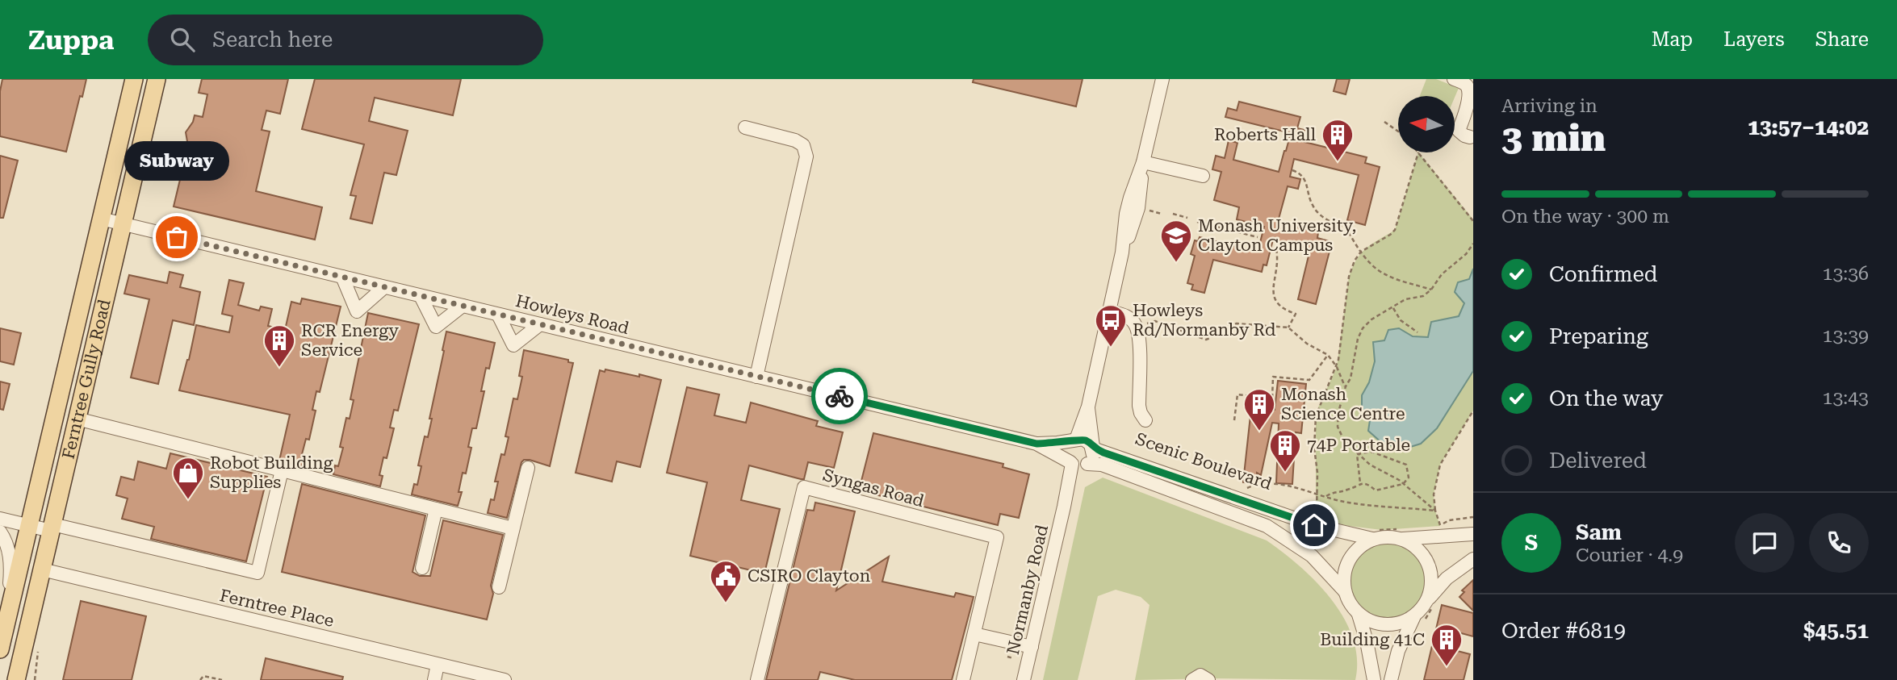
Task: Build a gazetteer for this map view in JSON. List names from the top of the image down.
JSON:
{
  "streets": {
    "main road": ["Ferntree Gully Road"],
    "street": [
      "Howleys Road",
      "Scenic Boulevard",
      "Syngas Road",
      "Normanby Road",
      "Ferntree Place"
    ]
  },
  "crossings": [
    ["Howleys Road", "Ferntree Gully Road"],
    ["Howleys Road", "Scenic Boulevard"],
    ["Howleys Road", "Normanby Road"],
    ["Ferntree Gully Road", "Ferntree Place"],
    ["Scenic Boulevard", "Normanby Road"]
  ],
  "places": {
    "building": [
      "Roberts Hall",
      "RCR Energy Service",
      "Monash Science Centre",
      "74P Portable",
      "Building 41C"
    ],
    "other": ["Subway"],
    "school or university": ["Monash University, Clayton Campus"],
    "bus stop": ["Howleys Rd/Normanby Rd"],
    "shop": ["Robot Building Supplies"],
    "public building": ["CSIRO Clayton"]
  },
  "north": "left",
  "page": {
    "header": "Zuppa",
    "search": "Search here",
    "nav": ["Map", "Layers", "Share"],
    "heading": ["3 min", "Arriving in", "13:57–14:02"],
    "panel": [
      "Sam",
      "Courier · 4.9",
      "Order #6819",
      "$45.51"
    ],
    "bubble": "Subway",
    "bar": "On the way · 300 m",
    "list": [
      ["Confirmed", "13:36"],
      ["Preparing", "13:39"],
      ["On the way", "13:43"],
      "Delivered"
    ],
    "round": "S"
  }
}
